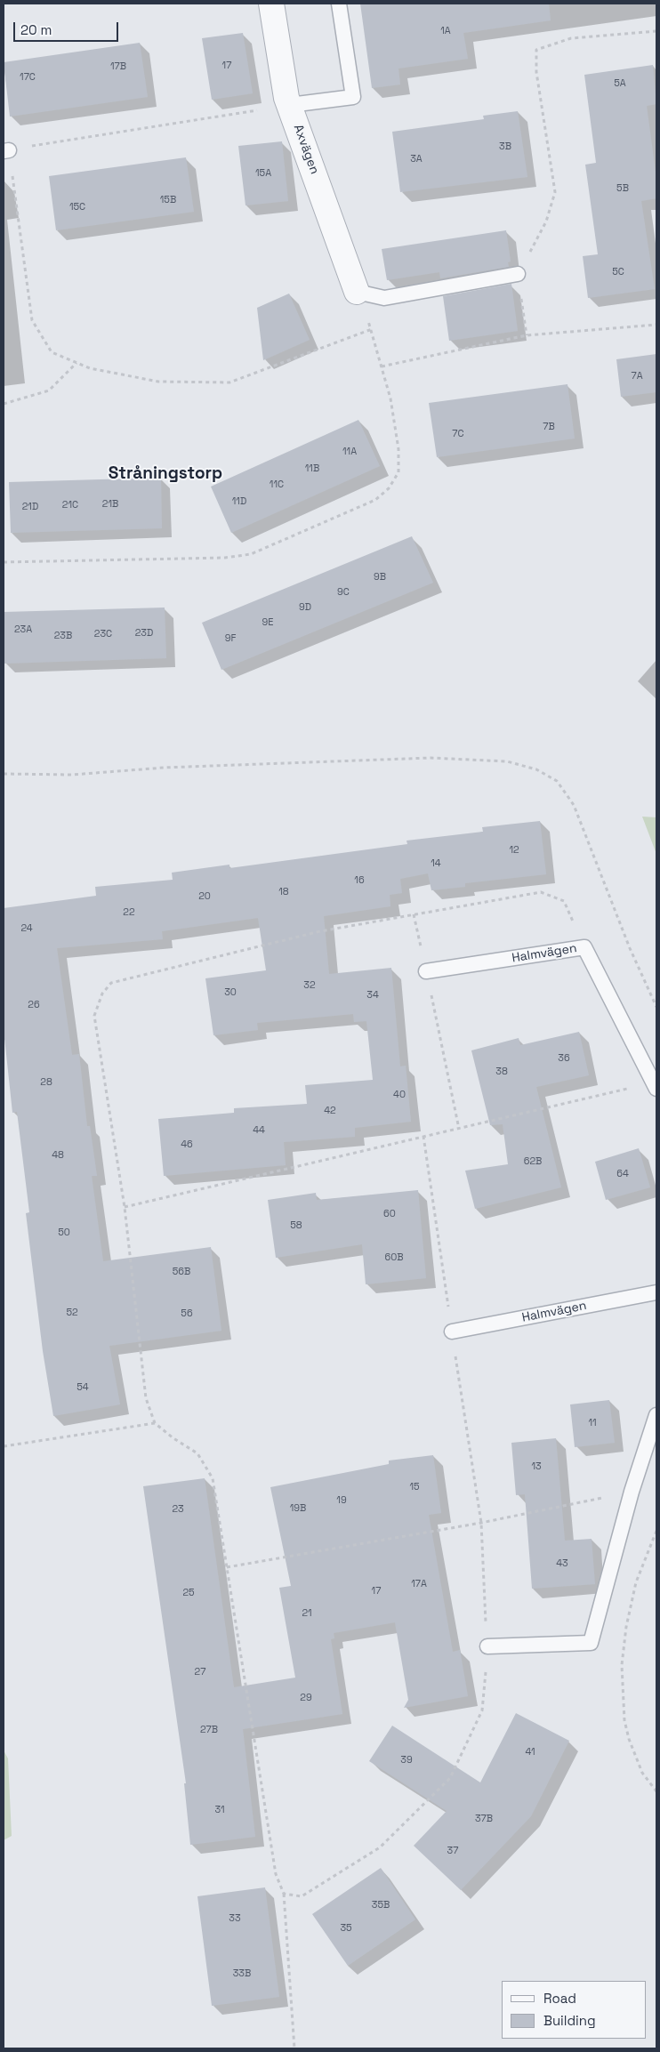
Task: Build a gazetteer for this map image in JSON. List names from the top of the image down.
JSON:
{
  "streets": {
    "street": ["Axvägen"],
    "lane": ["Halmvägen"]
  },
  "districts": ["Stråningstorp"],
  "house_numbers": [
    "1A",
    "17",
    "17B",
    "17C",
    "5A",
    "3B",
    "3A",
    "15A",
    "5B",
    "15B",
    "15C",
    "5C",
    "7A",
    "7B",
    "7C",
    "11A",
    "11B",
    "11C",
    "11D",
    "21B",
    "21C",
    "21D",
    "9B",
    "9C",
    "9D",
    "9E",
    "23A",
    "23D",
    "23C",
    "23B",
    "9F",
    "12",
    "14",
    "16",
    "18",
    "20",
    "22",
    "24",
    "32",
    "30",
    "34",
    "26",
    "36",
    "38",
    "28",
    "40",
    "42",
    "44",
    "46",
    "48",
    "62B",
    "64",
    "60",
    "58",
    "50",
    "60B",
    "56B",
    "52",
    "56",
    "54",
    "11",
    "13",
    "15",
    "19",
    "19B",
    "23",
    "43",
    "17A",
    "17",
    "25",
    "21",
    "27",
    "29",
    "27B",
    "41",
    "39",
    "31",
    "37B",
    "37",
    "35B",
    "33",
    "35",
    "33B"
  ],
  "legend": ["Road", "Building"],
  "scale_bar": "20 m"
}
